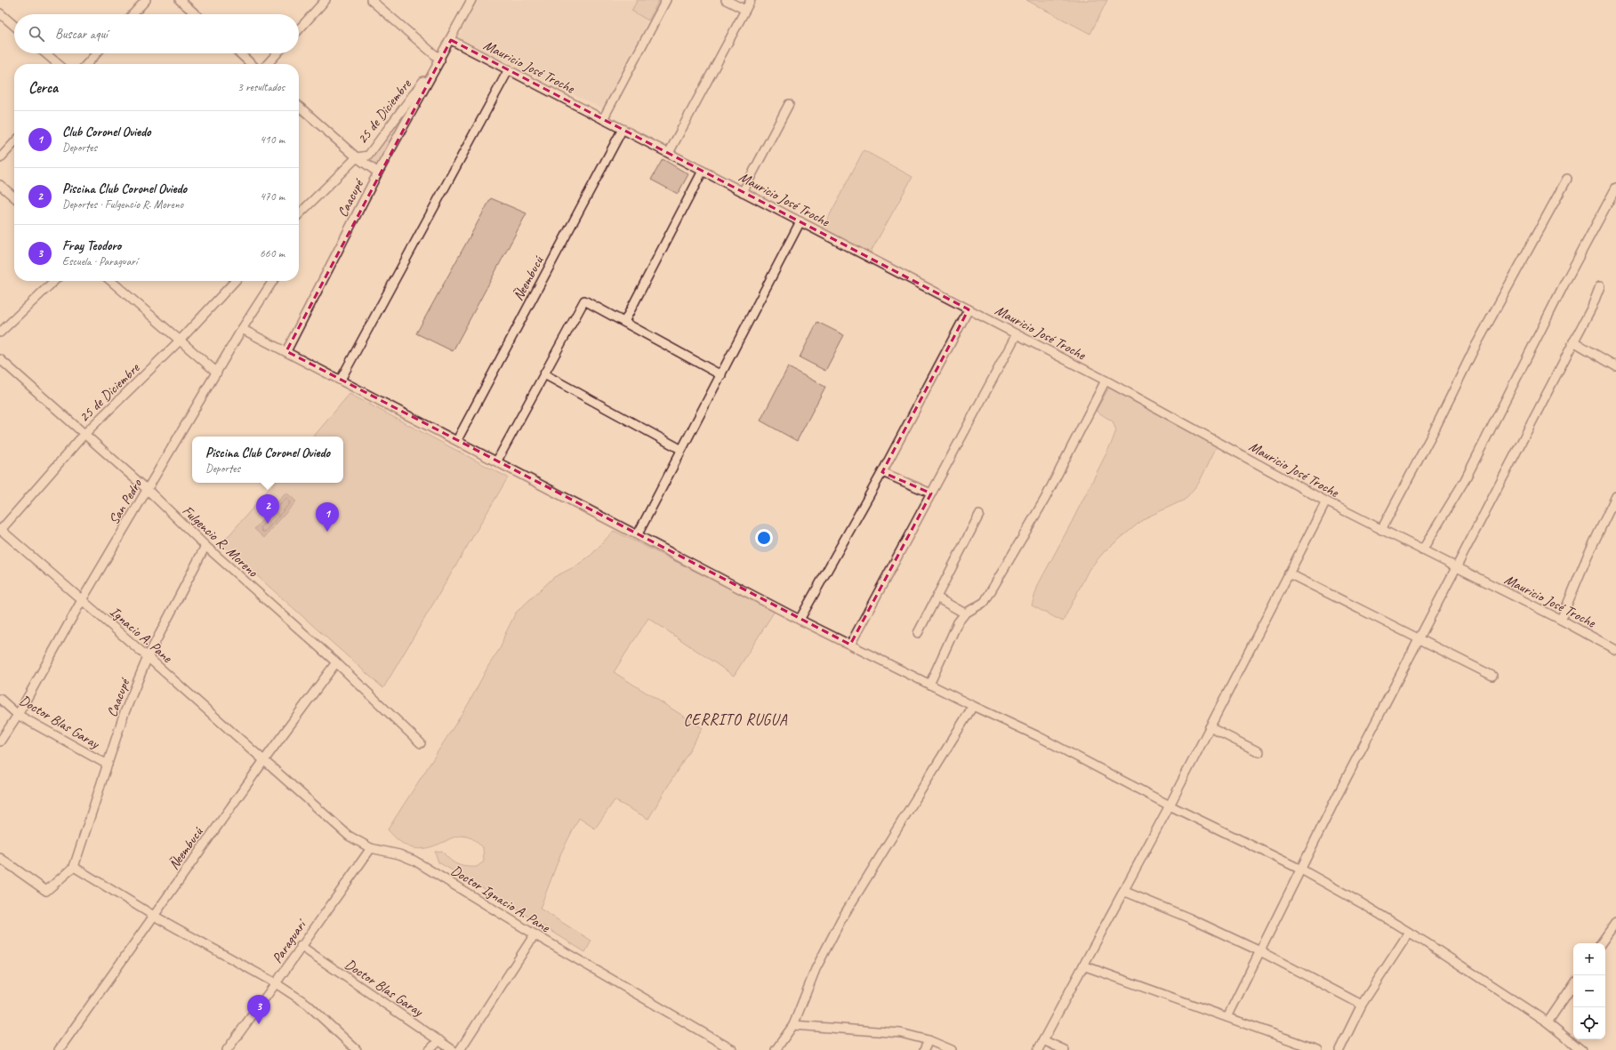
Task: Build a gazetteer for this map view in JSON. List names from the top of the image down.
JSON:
{
  "streets": {
    "street": [
      "Mauricio José Troche",
      "25 de Diciembre",
      "Caacupé",
      "Ñeembucú",
      "San Pedro",
      "Fulgencio R. Moreno",
      "Ignacio A. Pane",
      "Doctor Blas Garay",
      "Doctor Ignacio A. Pane",
      "Paraguarí"
    ]
  },
  "crossings": [
    ["Mauricio José Troche", "25 de Diciembre"],
    ["Mauricio José Troche", "Ñeembucú"],
    ["25 de Diciembre", "Caacupé"],
    ["25 de Diciembre", "Fulgencio R. Moreno"],
    ["25 de Diciembre", "Ignacio A. Pane"],
    ["Caacupé", "Fulgencio R. Moreno"],
    ["Caacupé", "Ignacio A. Pane"],
    ["Caacupé", "Doctor Blas Garay"],
    ["Ñeembucú", "Fulgencio R. Moreno"],
    ["Ñeembucú", "Ignacio A. Pane"],
    ["Ñeembucú", "Doctor Ignacio A. Pane"],
    ["San Pedro", "Fulgencio R. Moreno"],
    ["San Pedro", "Ignacio A. Pane"],
    ["San Pedro", "Doctor Blas Garay"],
    ["Ignacio A. Pane", "Doctor Ignacio A. Pane"],
    ["Doctor Blas Garay", "Paraguarí"],
    ["Doctor Ignacio A. Pane", "Paraguarí"]
  ],
  "districts": ["CERRITO RUGUA"],
  "page": {
    "search": "Buscar aquí",
    "heading": ["Cerca", "3 resultados"],
    "list": [
      {
        "mark": "1",
        "name": "Club Coronel Oviedo",
        "note": "Deportes",
        "value": "410 m"
      },
      {
        "mark": "2",
        "name": "Piscina Club Coronel Oviedo",
        "note": "Deportes · Fulgencio R. Moreno",
        "value": "470 m"
      },
      {
        "mark": "3",
        "name": "Fray Teodoro",
        "note": "Escuela · Paraguarí",
        "value": "660 m"
      }
    ],
    "popup": ["Piscina Club Coronel Oviedo", "Deportes"],
    "pins": ["2", "1", "3"],
    "map_buttons": ["+", "−"]
  }
}
